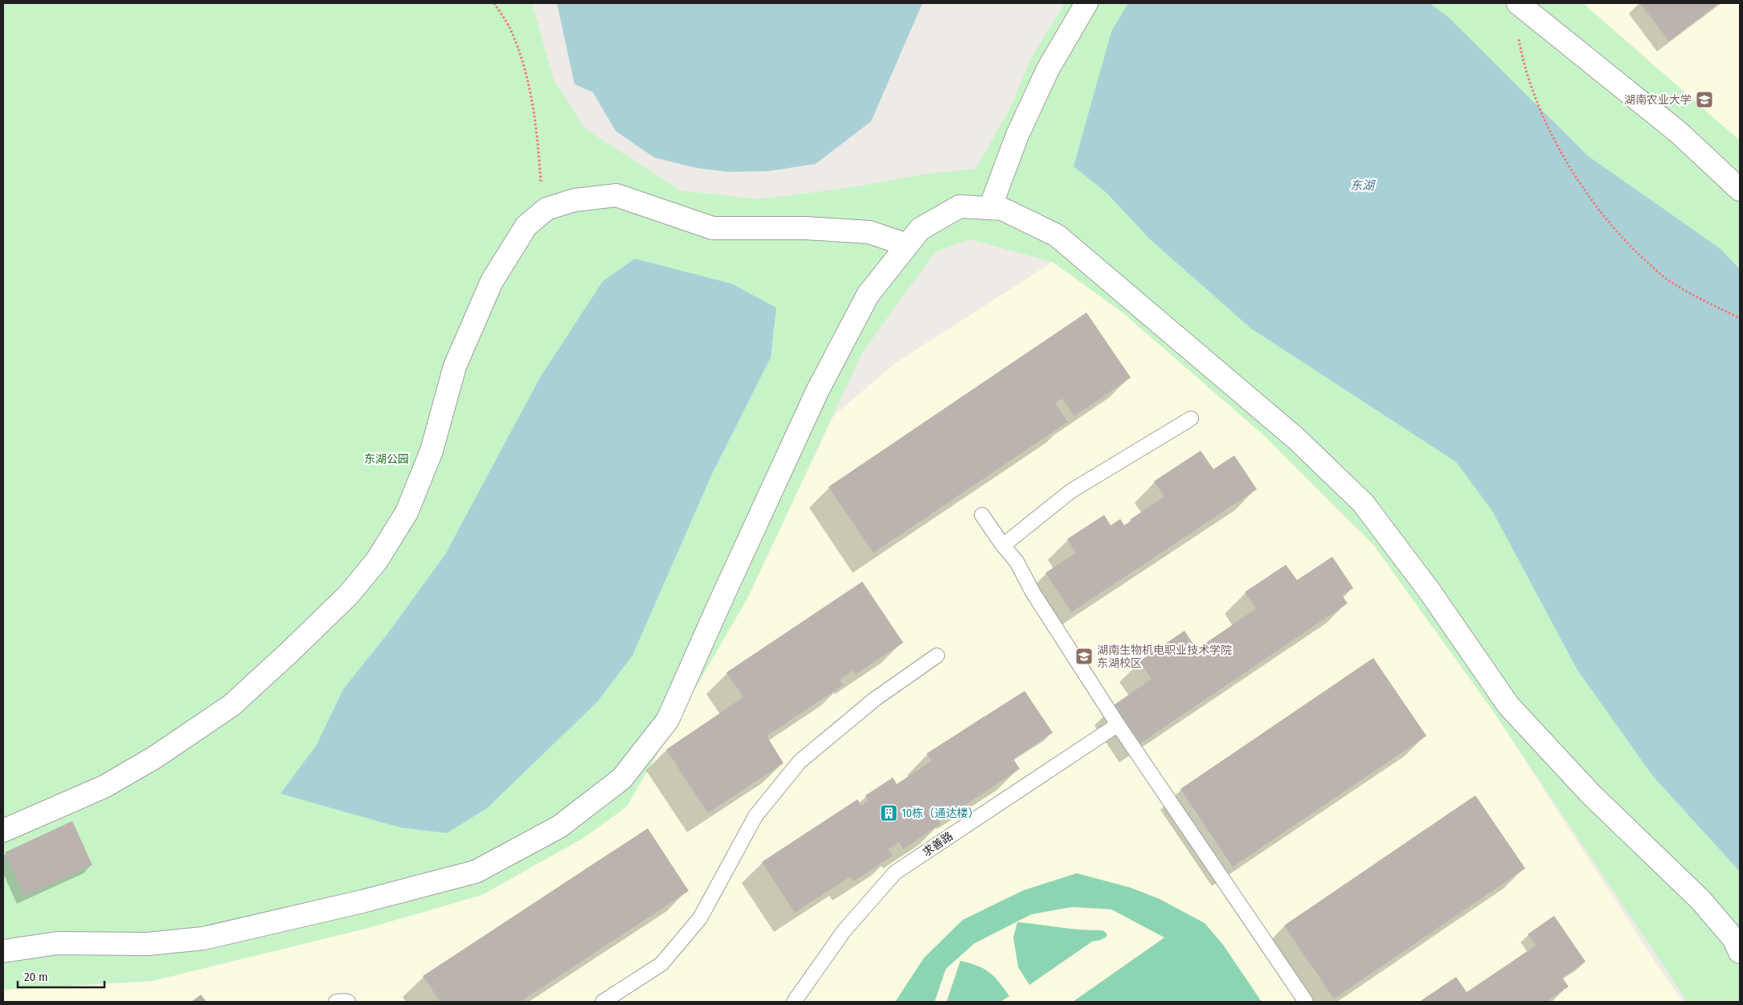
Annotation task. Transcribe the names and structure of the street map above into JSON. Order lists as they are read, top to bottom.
{
  "streets": {
    "lane": ["求善路"]
  },
  "water": ["东湖"],
  "parks": ["东湖公园"],
  "places": {
    "school or university": ["湖南农业大学", "湖南生物机电职业技术学院 东湖校区"],
    "building": ["10栋（通达楼）"]
  },
  "scale_bar": "20 m"
}
